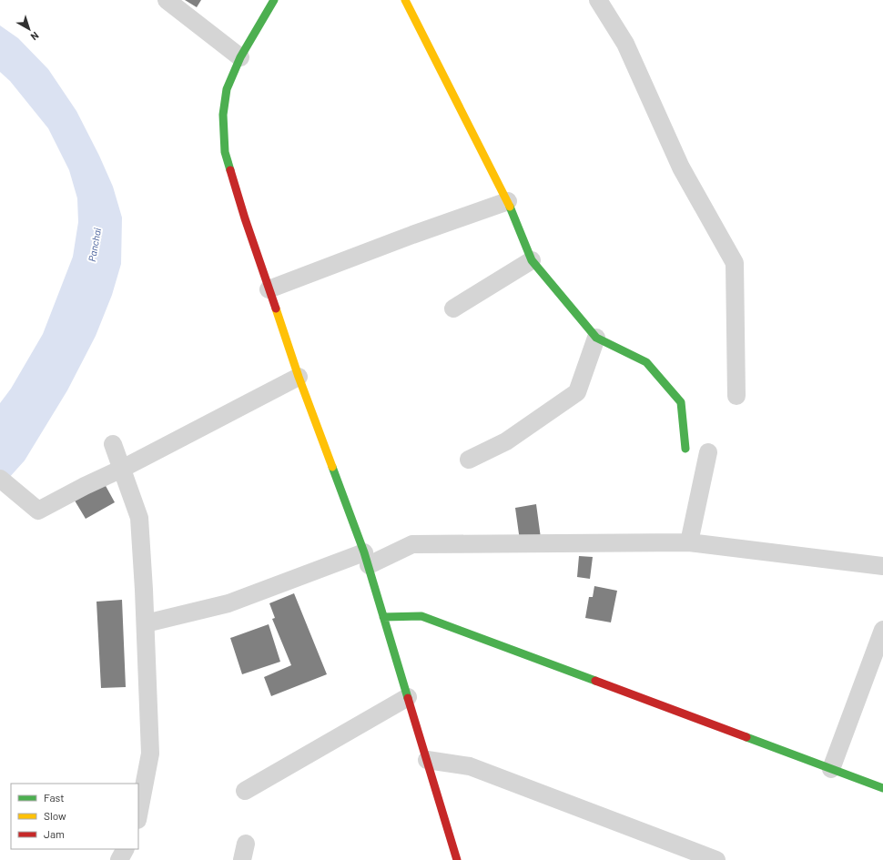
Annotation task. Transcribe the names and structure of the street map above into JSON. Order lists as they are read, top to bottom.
{
  "water": ["Panchai"],
  "legend": ["Fast", "Slow", "Jam"],
  "north": "bottom right"
}
